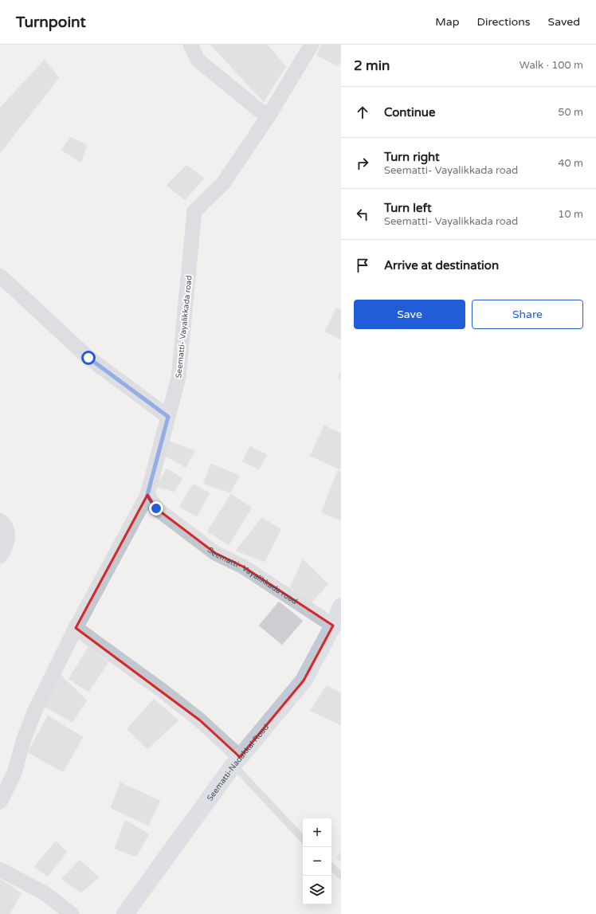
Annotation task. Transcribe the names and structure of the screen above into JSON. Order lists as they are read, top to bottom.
{
  "streets": {
    "street": ["Seematti- Vayalikkada road", "Seematti-Nadakkal Road"]
  },
  "crossings": [
    ["Seematti- Vayalikkada road", "Seematti-Nadakkal Road"]
  ],
  "page": {
    "header": "Turnpoint",
    "nav": ["Map", "Directions", "Saved"],
    "heading": ["2 min", "Walk · 100 m"],
    "list": [
      ["Continue", "50 m"],
      ["Turn right", "Seematti- Vayalikkada road", "40 m"],
      ["Turn left", "Seematti- Vayalikkada road", "10 m"],
      "Arrive at destination"
    ],
    "buttons": ["Save", "Share"],
    "map_buttons": ["+", "−"]
  }
}
